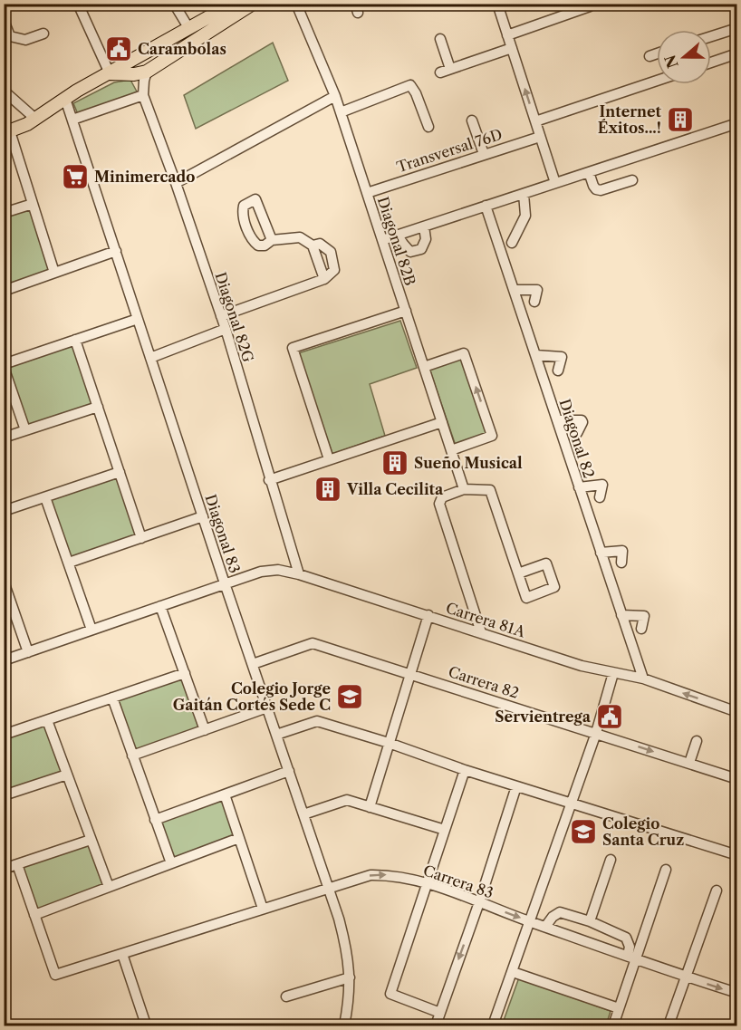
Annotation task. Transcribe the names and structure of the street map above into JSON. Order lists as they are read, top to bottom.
{
  "streets": {
    "street": [
      "Transversal 76D",
      "Diagonal 82B",
      "Diagonal 82G",
      "Diagonal 82",
      "Diagonal 83",
      "Carrera 81A",
      "Carrera 82",
      "Carrera 83"
    ]
  },
  "crossings": [
    ["Transversal 76D", "Diagonal 82B"],
    ["Diagonal 82G", "Carrera 81A"],
    ["Diagonal 82", "Carrera 81A"],
    ["Diagonal 83", "Carrera 81A"],
    ["Diagonal 83", "Carrera 82"],
    ["Diagonal 83", "Carrera 83"]
  ],
  "places": {
    "public building": ["Carambolas", "Servientrega"],
    "building": ["Internet Éxitos...!", "Sueño Musical", "Villa Cecilita"],
    "supermarket": ["Minimercado"],
    "school or university": ["Colegio Jorge Gaitán Cortés Sede C", "Colegio Santa Cruz"]
  },
  "north": "left"
}
